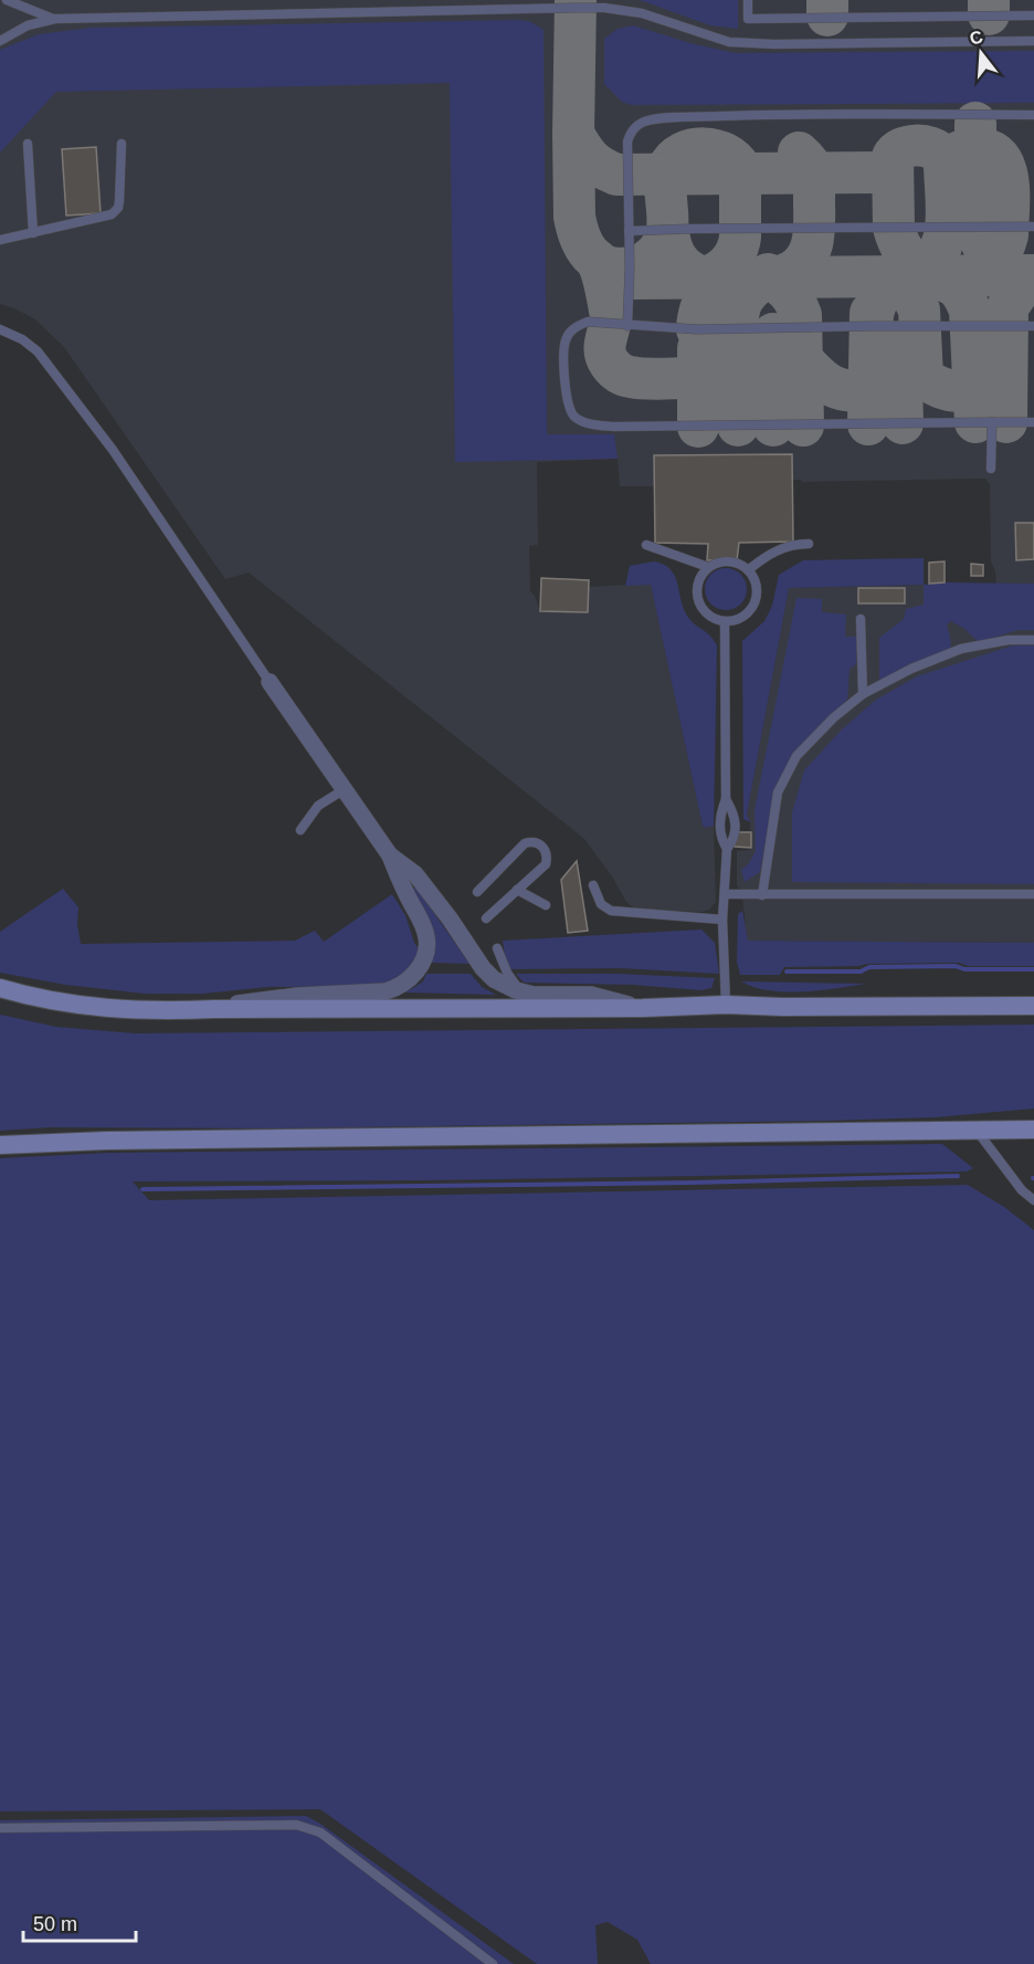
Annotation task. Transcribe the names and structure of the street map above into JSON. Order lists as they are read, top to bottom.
{
  "scale_bar": "50 m",
  "north": "top"
}
